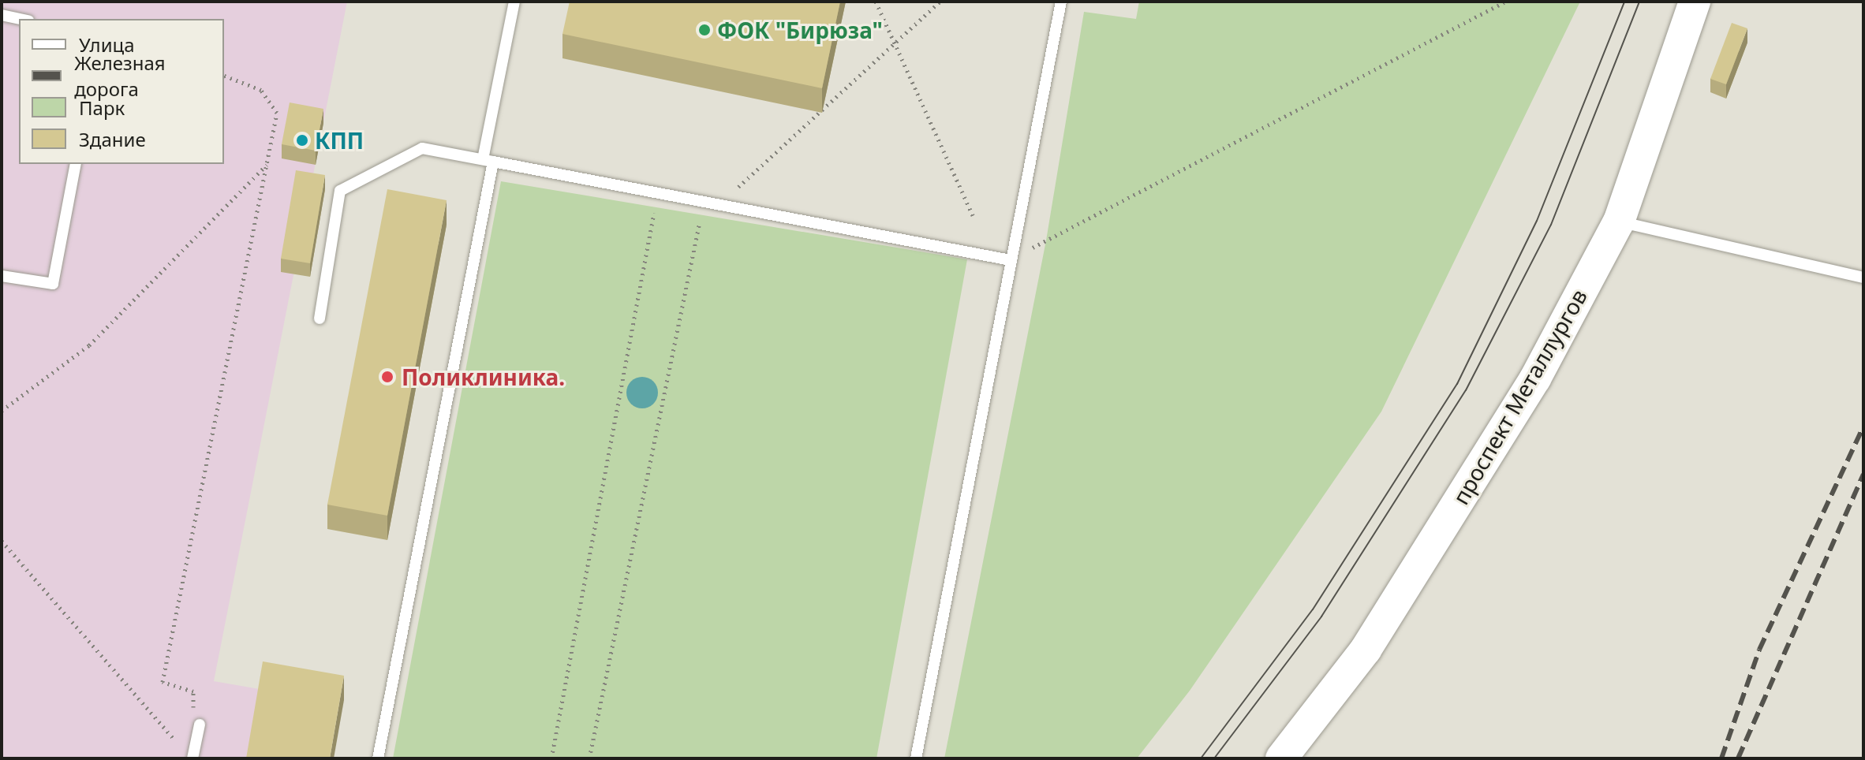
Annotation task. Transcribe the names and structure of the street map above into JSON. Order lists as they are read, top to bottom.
{
  "streets": {
    "street": ["проспект Металлургов"]
  },
  "places": ["ФОК \"Бирюза\"", "КПП", "Поликлиника."],
  "legend": [
    "Улица",
    "Железная дорога",
    "Парк",
    "Здание"
  ]
}
